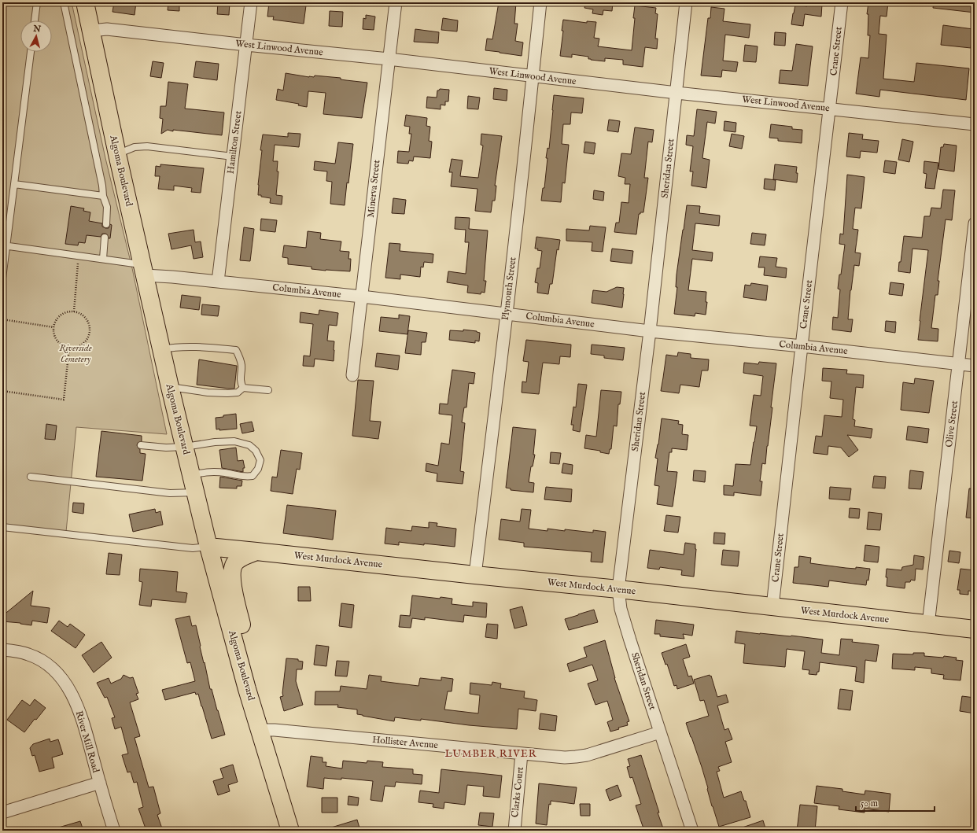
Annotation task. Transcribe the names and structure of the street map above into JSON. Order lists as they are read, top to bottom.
{
  "streets": {
    "main road": ["Algoma Boulevard", "West Murdock Avenue"],
    "street": [
      "West Linwood Avenue",
      "Crane Street",
      "Hamilton Street",
      "Sheridan Street",
      "Minerva Street",
      "Plymouth Street",
      "Columbia Avenue",
      "Olive Street",
      "River Mill Road",
      "Hollister Avenue",
      "Clarks Court"
    ]
  },
  "crossings": [
    ["West Linwood Avenue", "Crane Street"],
    ["West Linwood Avenue", "Hamilton Street"],
    ["West Linwood Avenue", "Sheridan Street"],
    ["West Linwood Avenue", "Algoma Boulevard"],
    ["West Linwood Avenue", "Minerva Street"],
    ["West Linwood Avenue", "Plymouth Street"],
    ["Crane Street", "Columbia Avenue"],
    ["Crane Street", "West Murdock Avenue"],
    ["Hamilton Street", "Columbia Avenue"],
    ["Sheridan Street", "Columbia Avenue"],
    ["Sheridan Street", "West Murdock Avenue"],
    ["Sheridan Street", "Hollister Avenue"],
    ["Algoma Boulevard", "Columbia Avenue"],
    ["Algoma Boulevard", "West Murdock Avenue"],
    ["Algoma Boulevard", "Hollister Avenue"],
    ["Minerva Street", "Columbia Avenue"],
    ["Plymouth Street", "Columbia Avenue"],
    ["Plymouth Street", "West Murdock Avenue"],
    ["Columbia Avenue", "Olive Street"],
    ["Olive Street", "West Murdock Avenue"],
    ["Hollister Avenue", "Clarks Court"]
  ],
  "districts": ["LUMBER RIVER"],
  "parks": ["Riverside Cemetery"],
  "scale_bar": "50 m",
  "north": "top"
}
